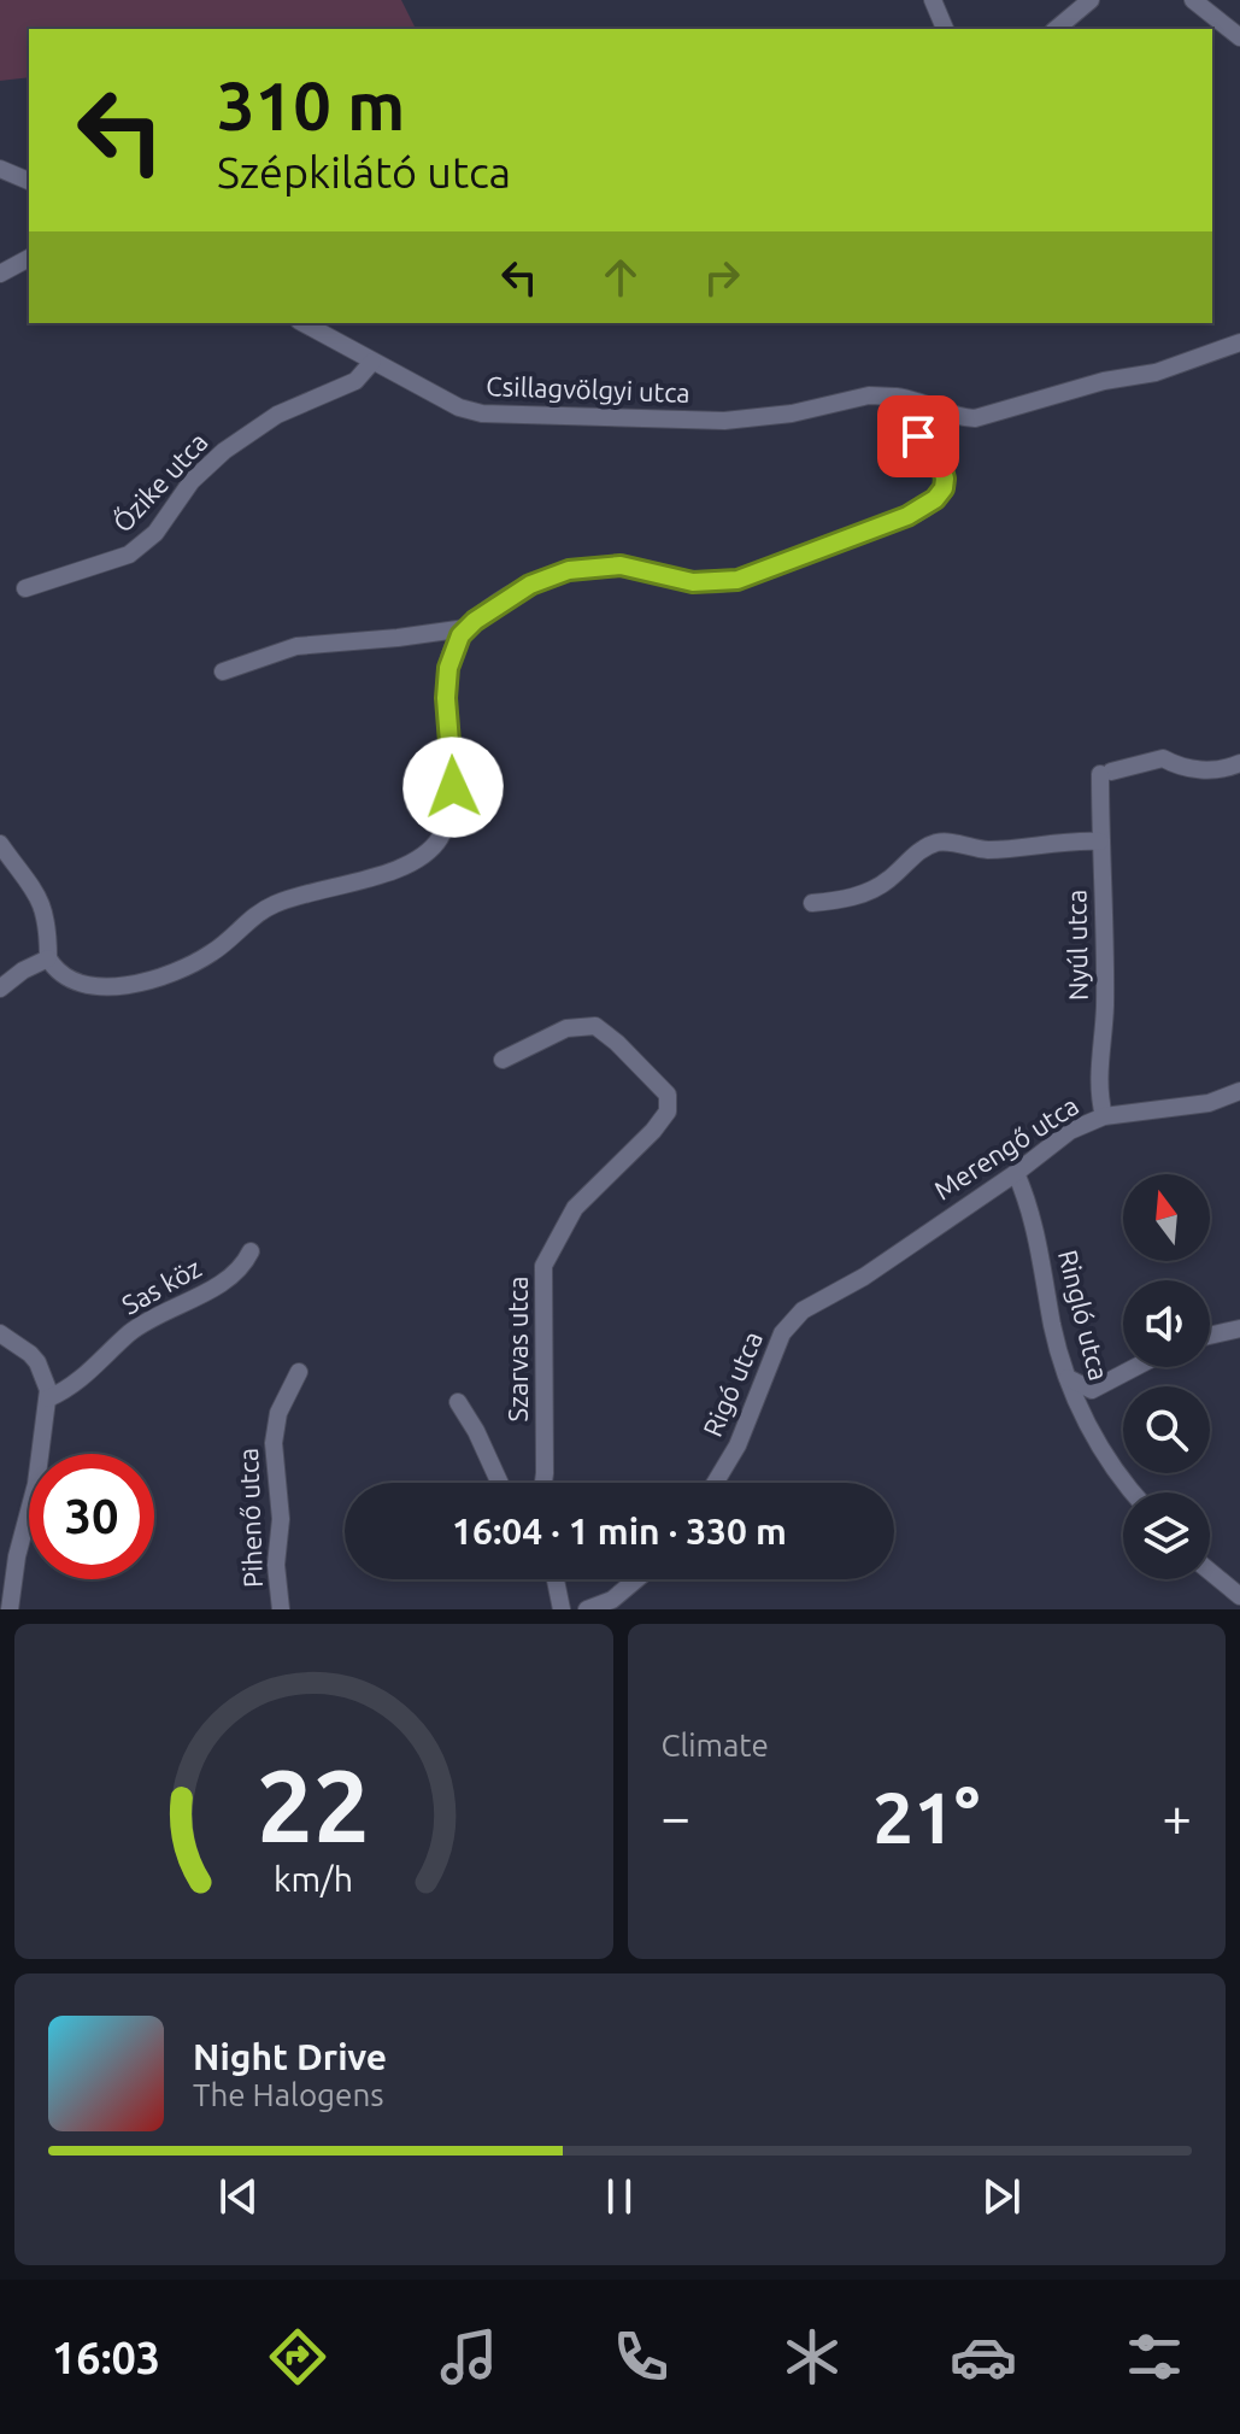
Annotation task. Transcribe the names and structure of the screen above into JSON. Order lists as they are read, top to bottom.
{
  "streets": {
    "street": [
      "Csillagvölgyi utca",
      "Őzike utca",
      "Nyúl utca",
      "Merengő utca",
      "Sas köz",
      "Ringló utca",
      "Szarvas utca",
      "Rigó utca",
      "Pihenő utca"
    ]
  },
  "crossings": [
    ["Csillagvölgyi utca", "Őzike utca"],
    ["Nyúl utca", "Merengő utca"],
    ["Merengő utca", "Ringló utca"],
    ["Merengő utca", "Rigó utca"]
  ],
  "north": "top",
  "page": {
    "turn": ["310 m", "Szépkilátó utca"],
    "limit": "30",
    "trip": "16:04 · 1 min · 330 m",
    "tile": "Climate",
    "heat": ["−", "21°", "+"],
    "song": ["Night Drive", "The Halogens"],
    "tabs": "16:03",
    "gauge": ["22", "km/h"]
  }
}
